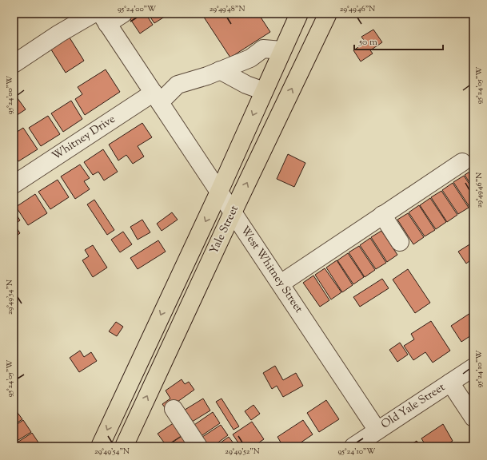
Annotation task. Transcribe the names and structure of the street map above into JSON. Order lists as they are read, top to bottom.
{
  "streets": {
    "main road": ["Yale Street"],
    "street": ["Whitney Drive", "West Whitney Street", "Old Yale Street"]
  },
  "crossings": [
    ["Whitney Drive", "Yale Street"],
    ["Whitney Drive", "West Whitney Street"],
    ["Yale Street", "West Whitney Street"],
    ["West Whitney Street", "Old Yale Street"]
  ],
  "scale_bar": "50 m",
  "coordinates": [
    "95°24'00\"W",
    "29°49'48\"N",
    "29°49'46\"N",
    "95°24'05\"W",
    "29°49'54\"N",
    "95°24'10\"W",
    "29°49'52\"N"
  ]
}
